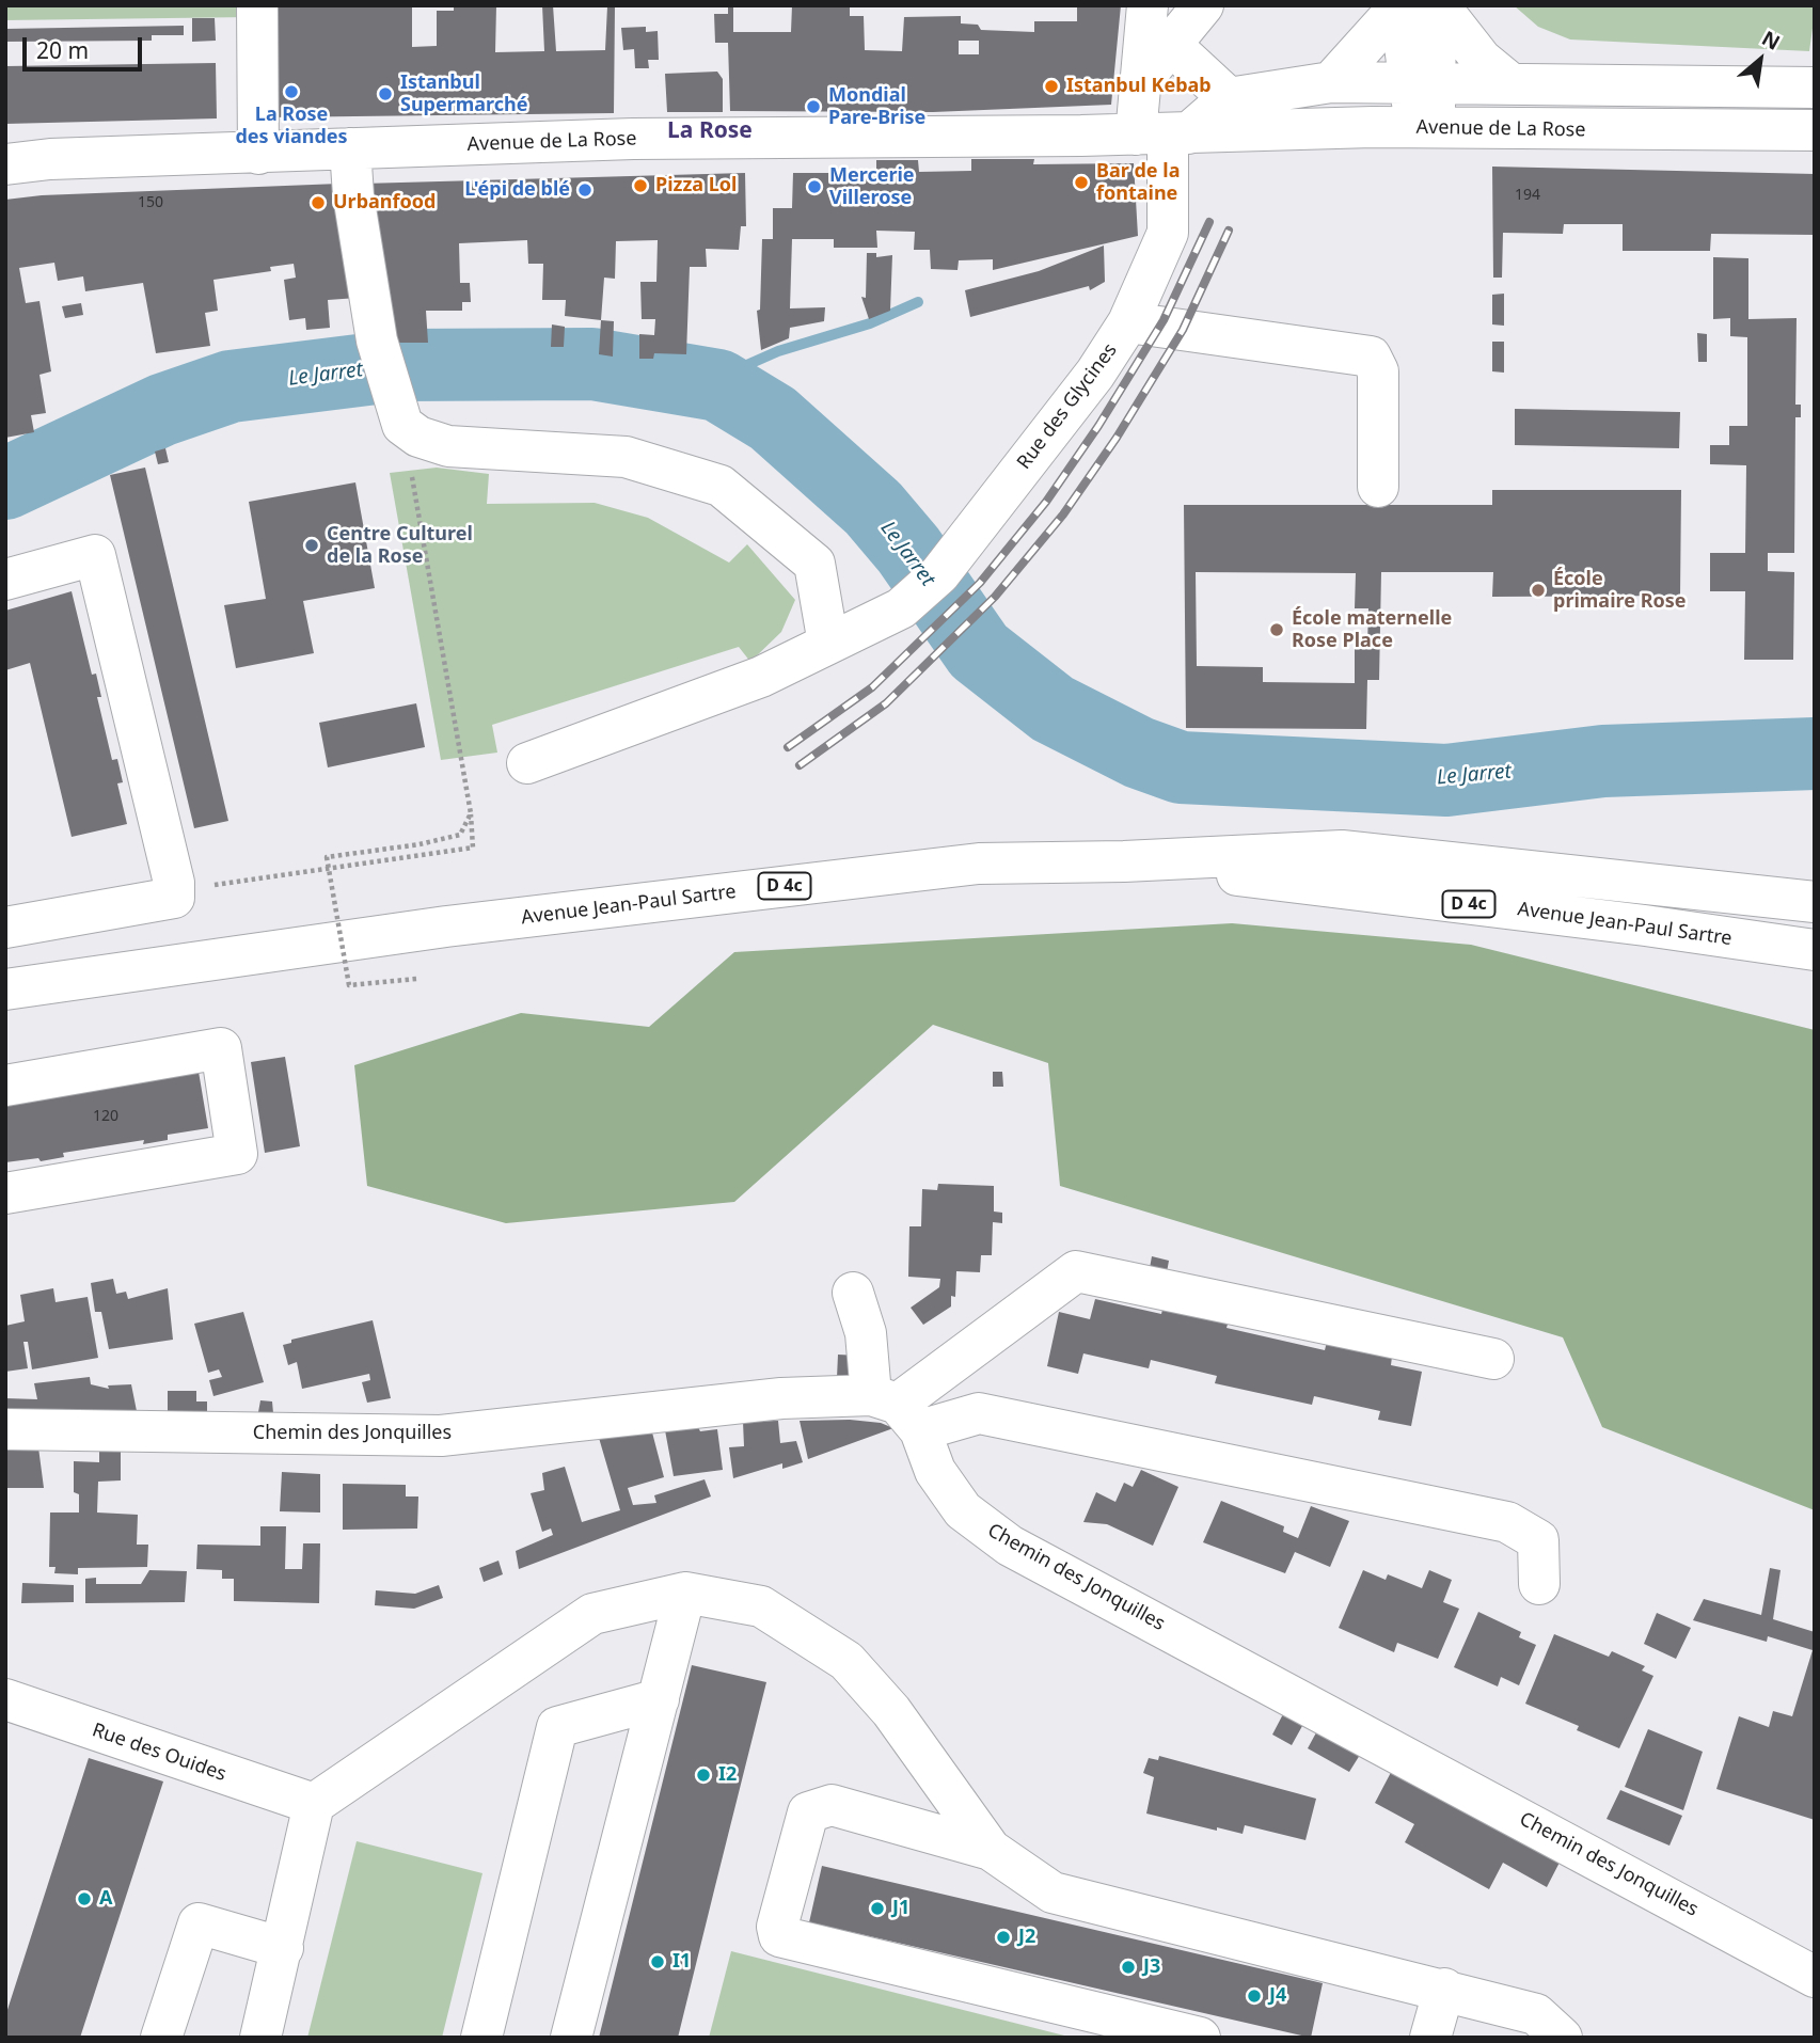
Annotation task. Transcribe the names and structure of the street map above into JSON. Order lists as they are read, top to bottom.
{
  "streets": {
    "street": [
      "Avenue de La Rose",
      "Rue des Glycines",
      "D 4c",
      "Avenue Jean-Paul Sartre",
      "Chemin des Jonquilles",
      "Rue des Ouides"
    ]
  },
  "crossings": [
    ["Avenue de La Rose", "Rue des Glycines"]
  ],
  "districts": ["La Rose"],
  "water": ["Le Jarret"],
  "places": [
    "Istanbul Kebab",
    "La Rose des viandes",
    "Istanbul Supermarché",
    "Mondial Pare-Brise",
    "Bar de la fontaine",
    "Pizza Lol",
    "Mercerie Villerose",
    "L'épi de blé",
    "Urbanfood",
    "Centre Culturel de la Rose",
    "École primaire Rose",
    "École maternelle Rose Place",
    "I2",
    "A",
    "J1",
    "J2",
    "I1",
    "J3",
    "J4"
  ],
  "house_numbers": ["194", "150", "120"],
  "scale_bar": "20 m",
  "north": "top right"
}
